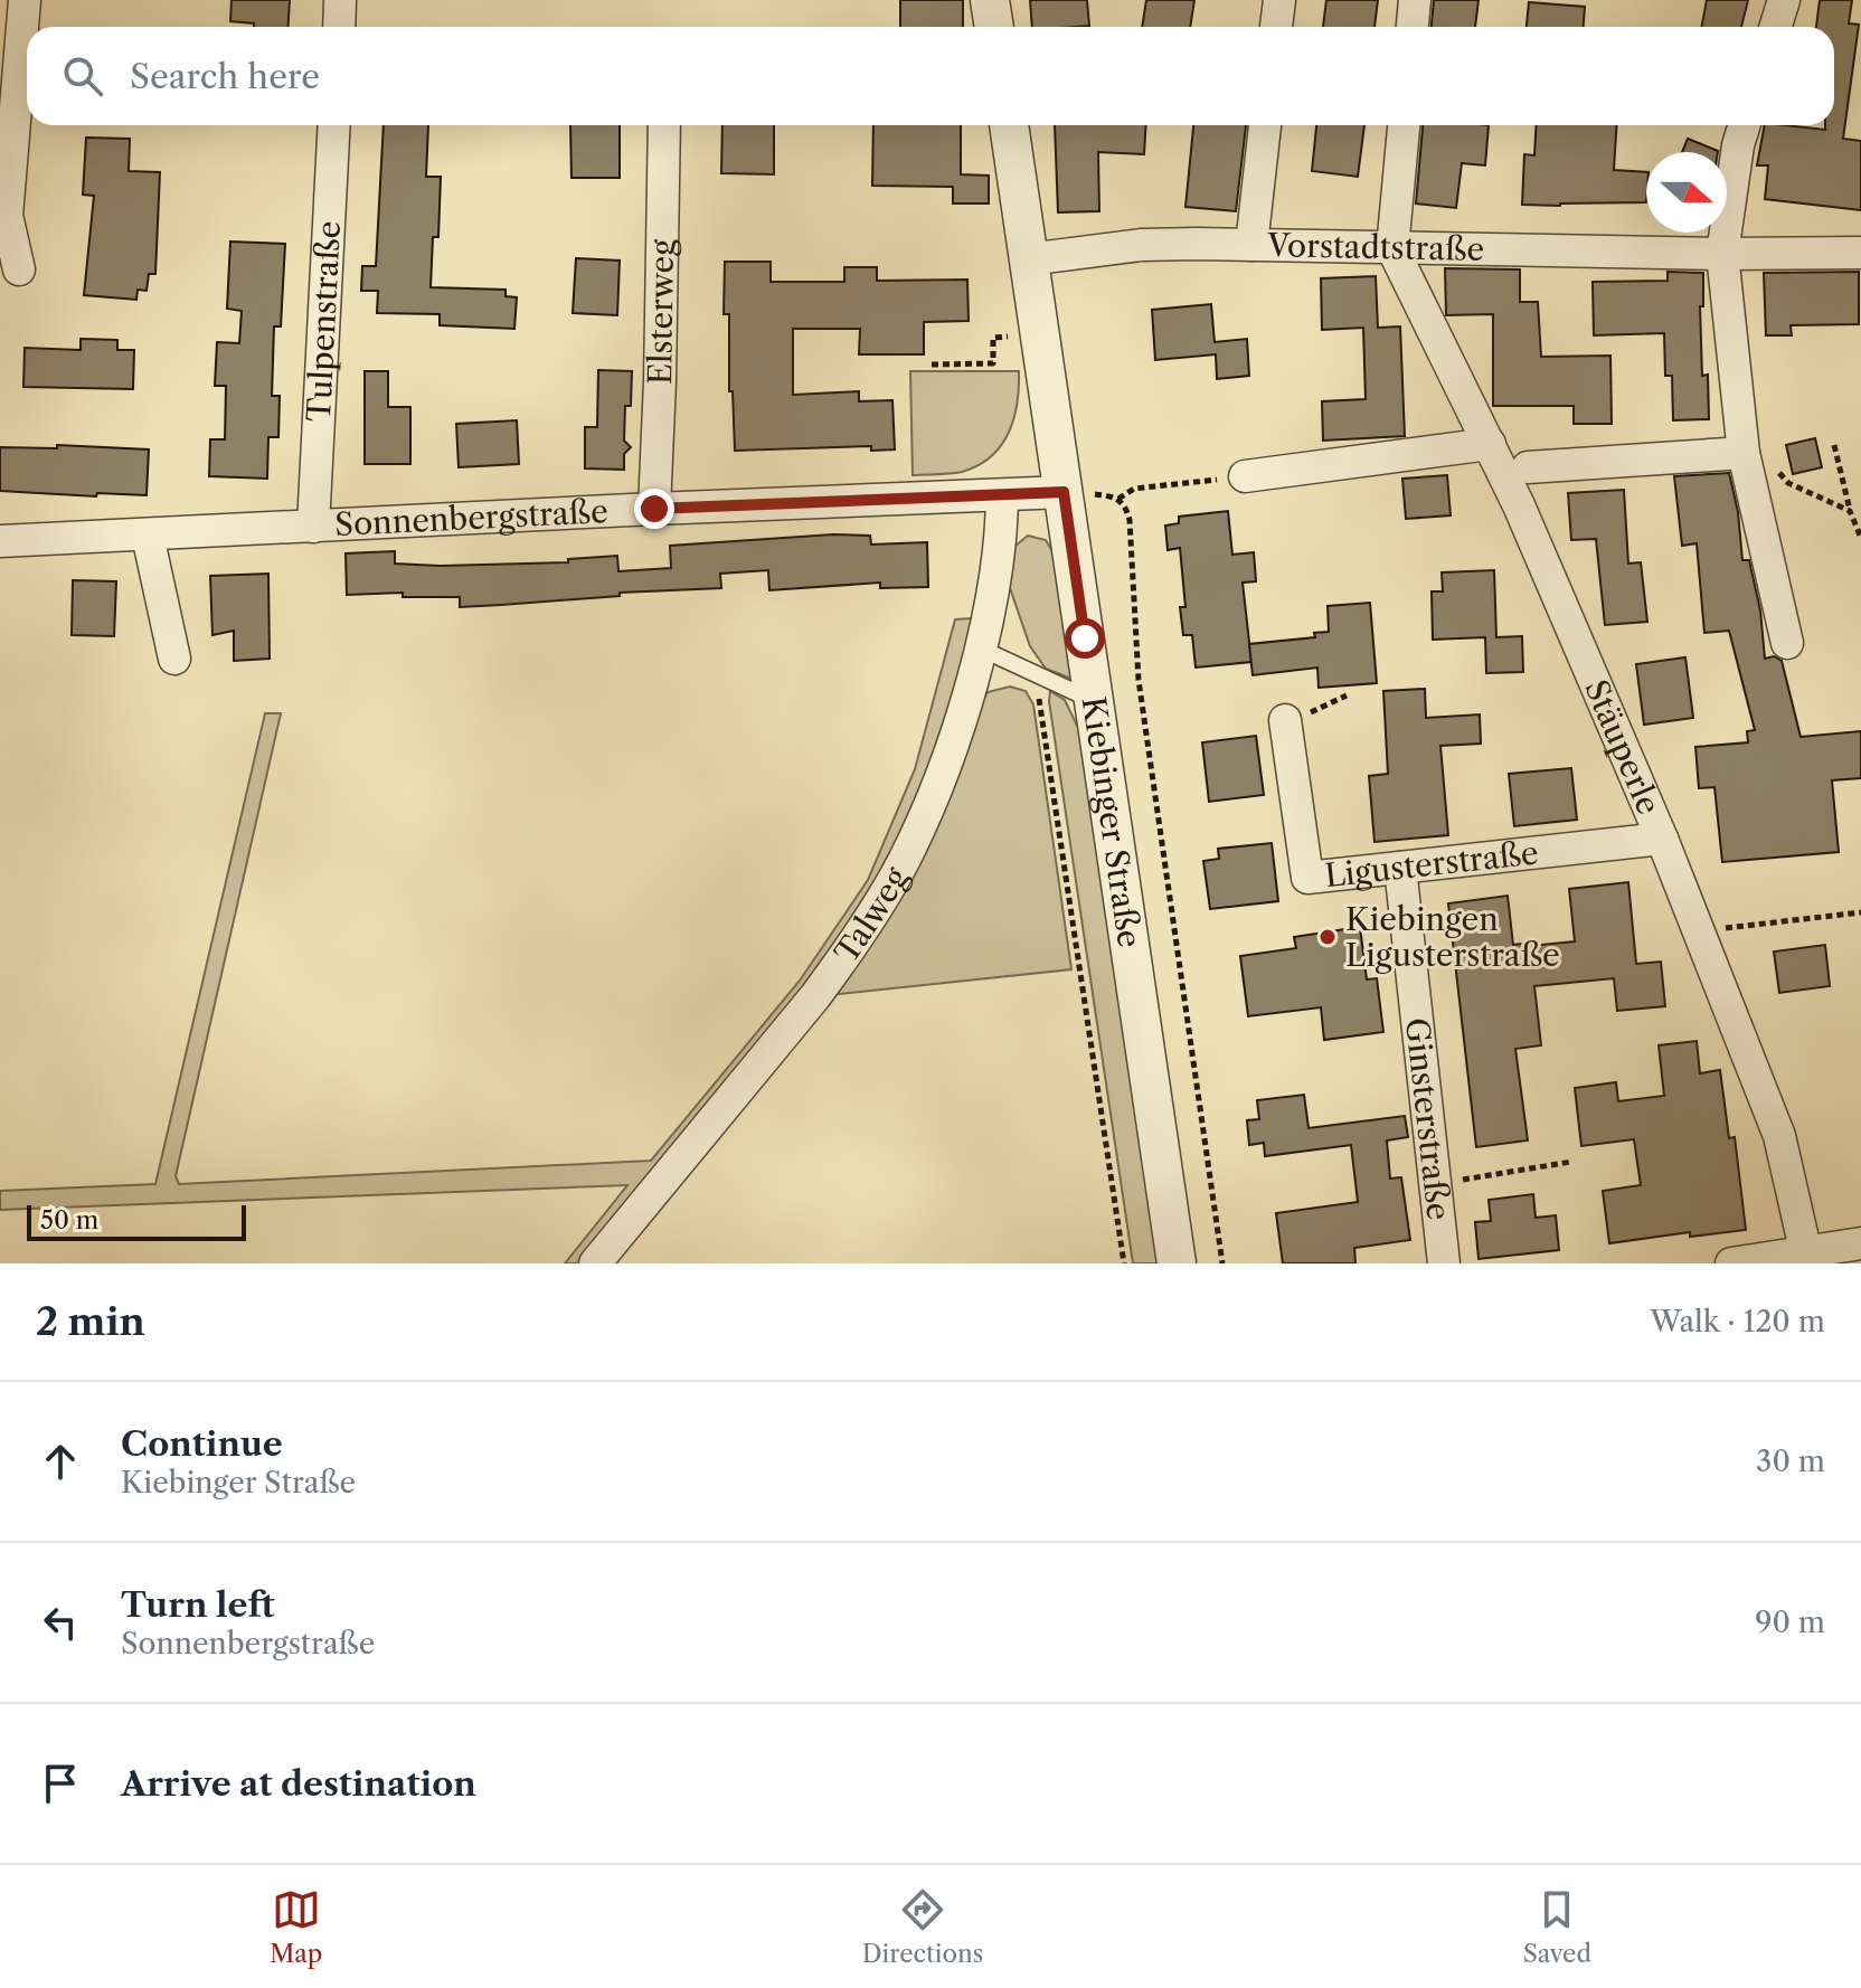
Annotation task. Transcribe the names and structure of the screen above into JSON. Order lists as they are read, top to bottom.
{
  "streets": {
    "street": [
      "Vorstadtstraße",
      "Elsterweg",
      "Tulpenstraße",
      "Sonnenbergstraße",
      "Stäuperle",
      "Kiebinger Straße",
      "Ligusterstraße",
      "Talweg",
      "Ginsterstraße"
    ]
  },
  "crossings": [
    ["Vorstadtstraße", "Stäuperle"],
    ["Vorstadtstraße", "Kiebinger Straße"],
    ["Elsterweg", "Sonnenbergstraße"],
    ["Tulpenstraße", "Sonnenbergstraße"],
    ["Sonnenbergstraße", "Kiebinger Straße"],
    ["Sonnenbergstraße", "Talweg"],
    ["Stäuperle", "Ligusterstraße"],
    ["Ligusterstraße", "Ginsterstraße"]
  ],
  "places": ["Kiebingen Ligusterstraße"],
  "scale_bar": "50 m",
  "north": "right",
  "page": {
    "search": "Search here",
    "scale": "50 m",
    "heading": ["2 min", "Walk · 120 m"],
    "list": [
      ["Continue", "Kiebinger Straße", "30 m"],
      ["Turn left", "Sonnenbergstraße", "90 m"],
      "Arrive at destination"
    ],
    "nav": ["Map", "Directions", "Saved"]
  }
}
